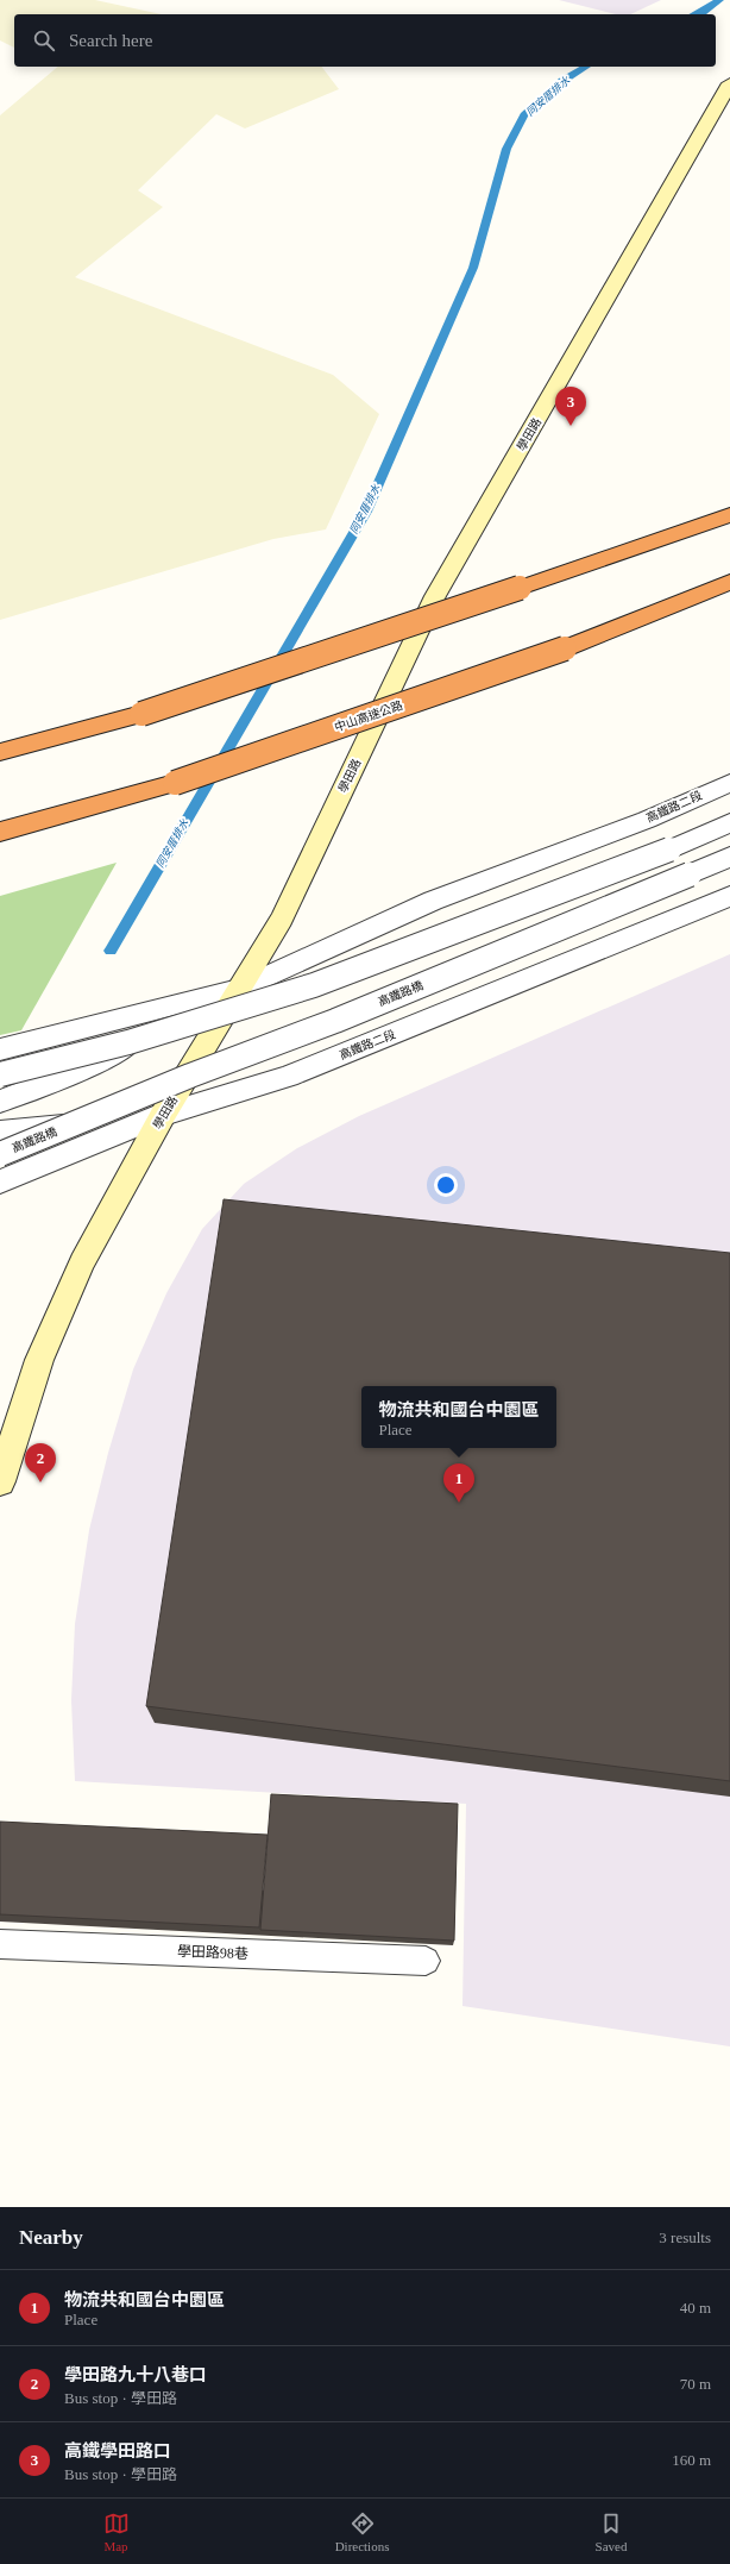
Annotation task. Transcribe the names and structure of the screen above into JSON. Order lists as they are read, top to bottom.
{
  "streets": {
    "highway": ["中山高速公路"],
    "main road": ["學田路"],
    "street": ["高鐵路二段", "高鐵路橋"],
    "lane": ["學田路98巷"]
  },
  "crossings": [
    ["學田路", "高鐵路二段"],
    ["學田路", "高鐵路橋"],
    ["高鐵路二段", "高鐵路橋"]
  ],
  "water": ["同安厝排水"],
  "page": {
    "search": "Search here",
    "pins": ["3", "2", "1"],
    "popup": ["物流共和國台中園區", "Place"],
    "heading": ["Nearby", "3 results"],
    "list": [
      {
        "mark": "1",
        "name": "物流共和國台中園區",
        "note": "Place",
        "value": "40 m"
      },
      {
        "mark": "2",
        "name": "學田路九十八巷口",
        "note": "Bus stop · 學田路",
        "value": "70 m"
      },
      {
        "mark": "3",
        "name": "高鐵學田路口",
        "note": "Bus stop · 學田路",
        "value": "160 m"
      }
    ],
    "nav": ["Map", "Directions", "Saved"]
  }
}
